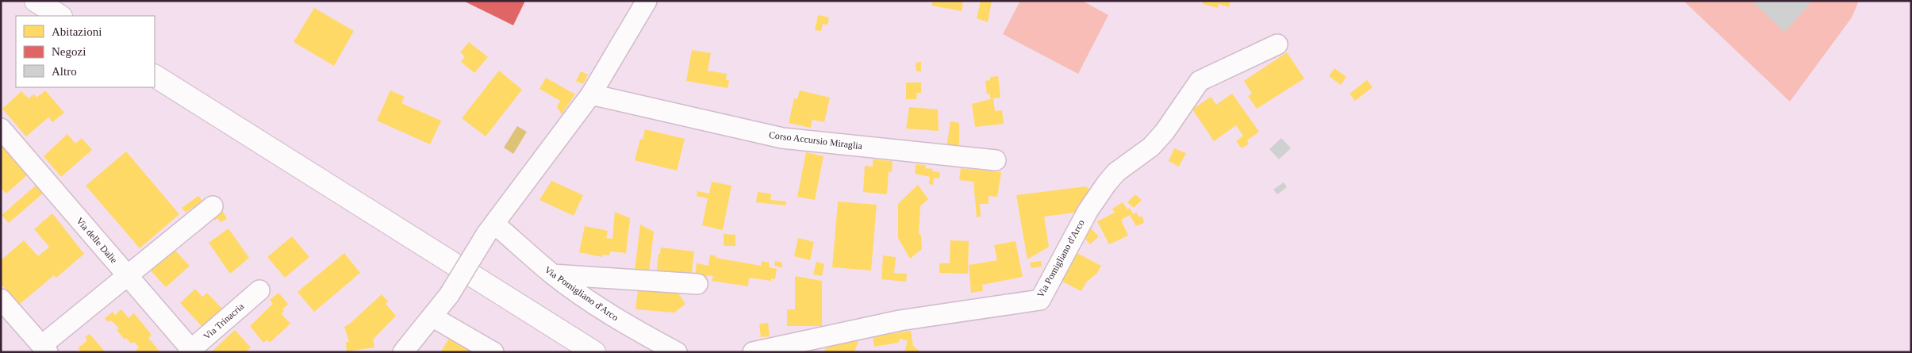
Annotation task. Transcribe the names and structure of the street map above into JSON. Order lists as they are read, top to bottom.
{
  "streets": {
    "street": [
      "Corso Accursio Miraglia",
      "Via delle Dalie",
      "Via Pomigliano d'Arco",
      "Via Trinacria"
    ]
  },
  "crossings": [
    ["Via delle Dalie", "Via Trinacria"]
  ],
  "legend": ["Abitazioni", "Negozi", "Altro"]
}
